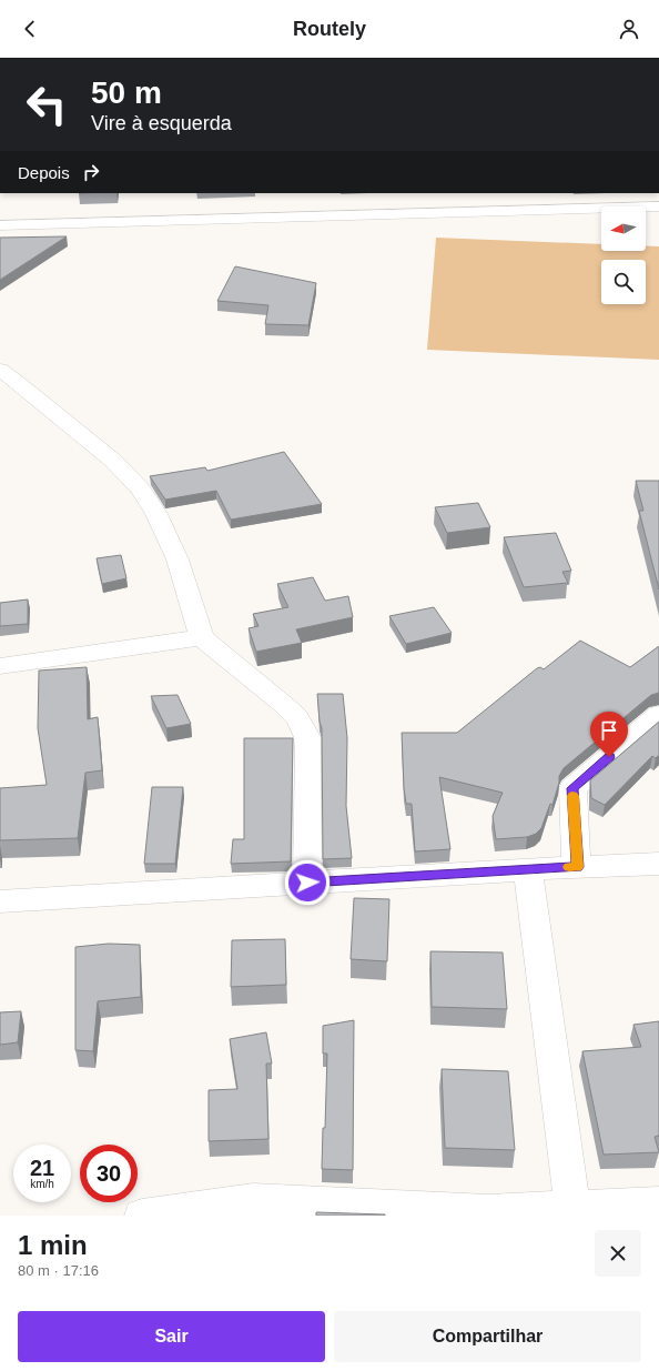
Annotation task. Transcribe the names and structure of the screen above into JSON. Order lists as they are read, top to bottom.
{
  "north": "left",
  "page": {
    "header": "Routely",
    "turn": ["50 m", "Vire à esquerda"],
    "then": "Depois",
    "speed": "21 km/h",
    "limit": "30",
    "heading": ["1 min", "80 m · 17:16"],
    "buttons": ["Sair", "Compartilhar"]
  }
}
